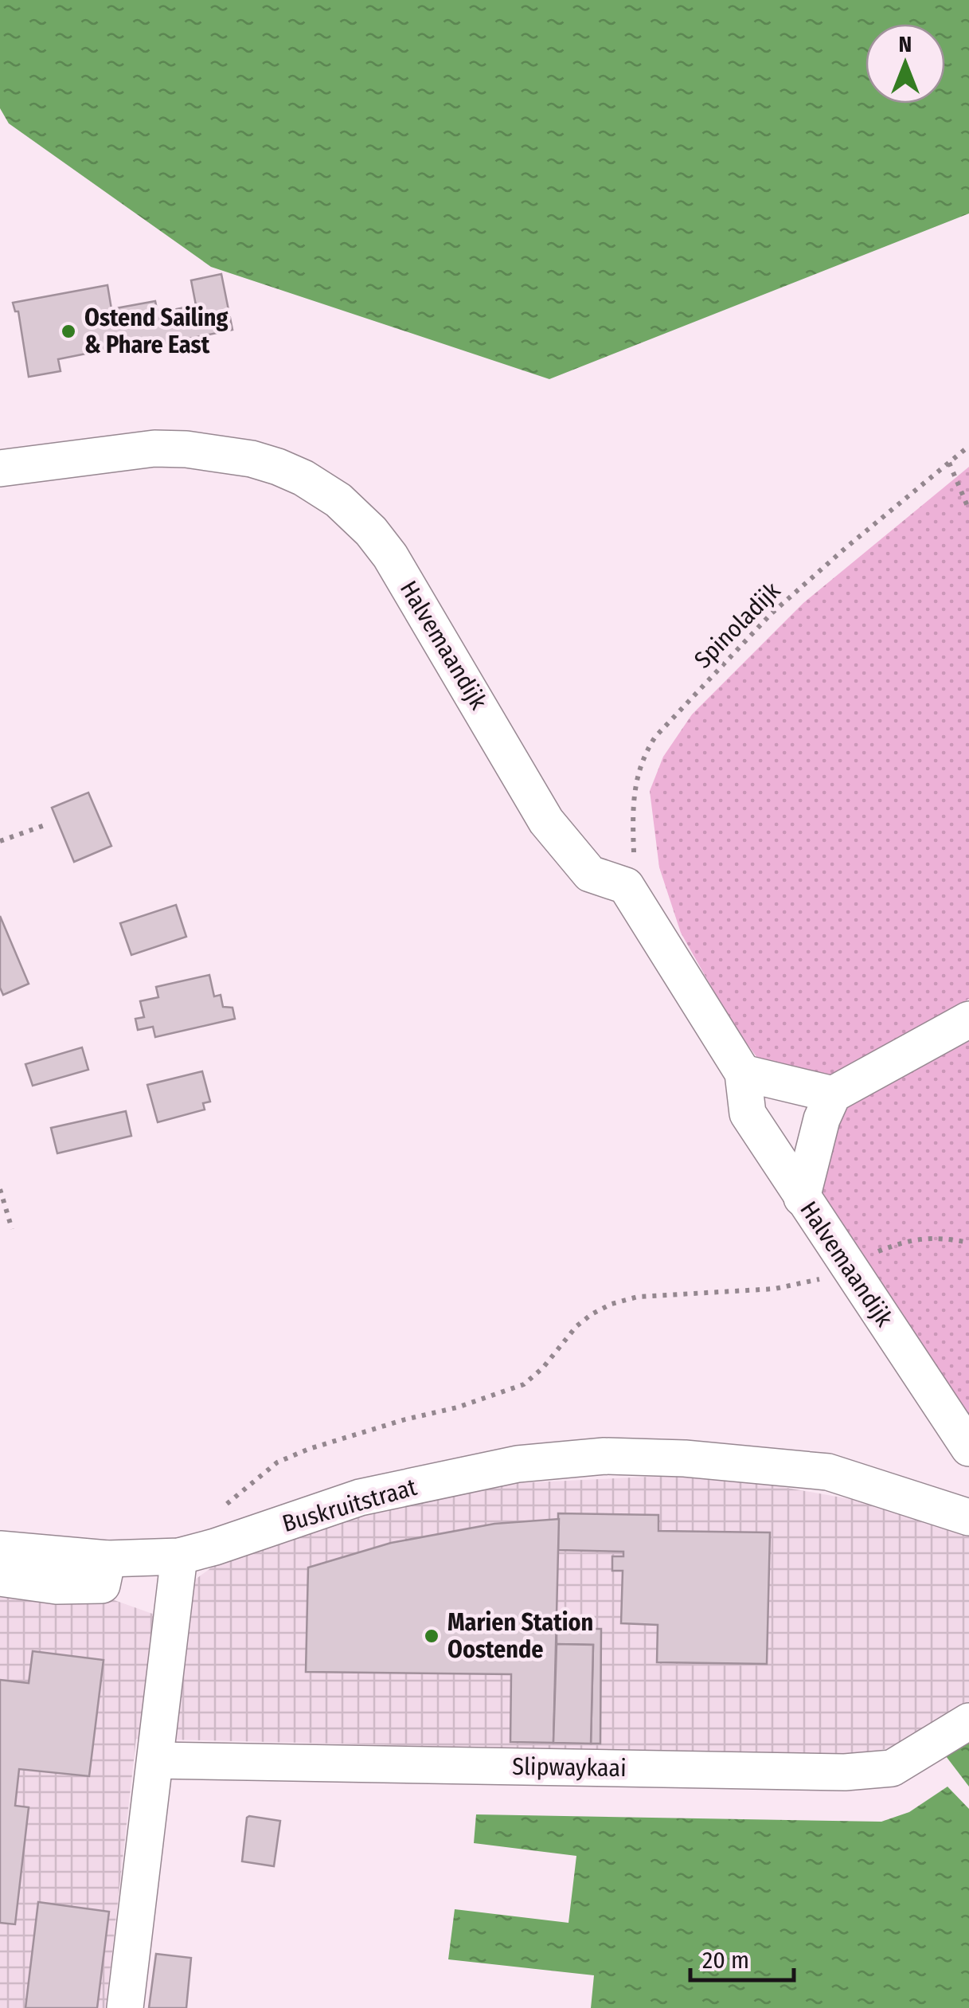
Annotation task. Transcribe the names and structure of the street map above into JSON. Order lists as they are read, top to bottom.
{
  "streets": {
    "street": ["Halvemaandijk", "Buskruitstraat", "Slipwaykaai"],
    "path": ["Spinoladijk"]
  },
  "crossings": [
    ["Spinoladijk", "Halvemaandijk"]
  ],
  "places": ["Ostend Sailing & Phare East", "Marien Station Oostende"],
  "scale_bar": "20 m",
  "north": "top"
}
